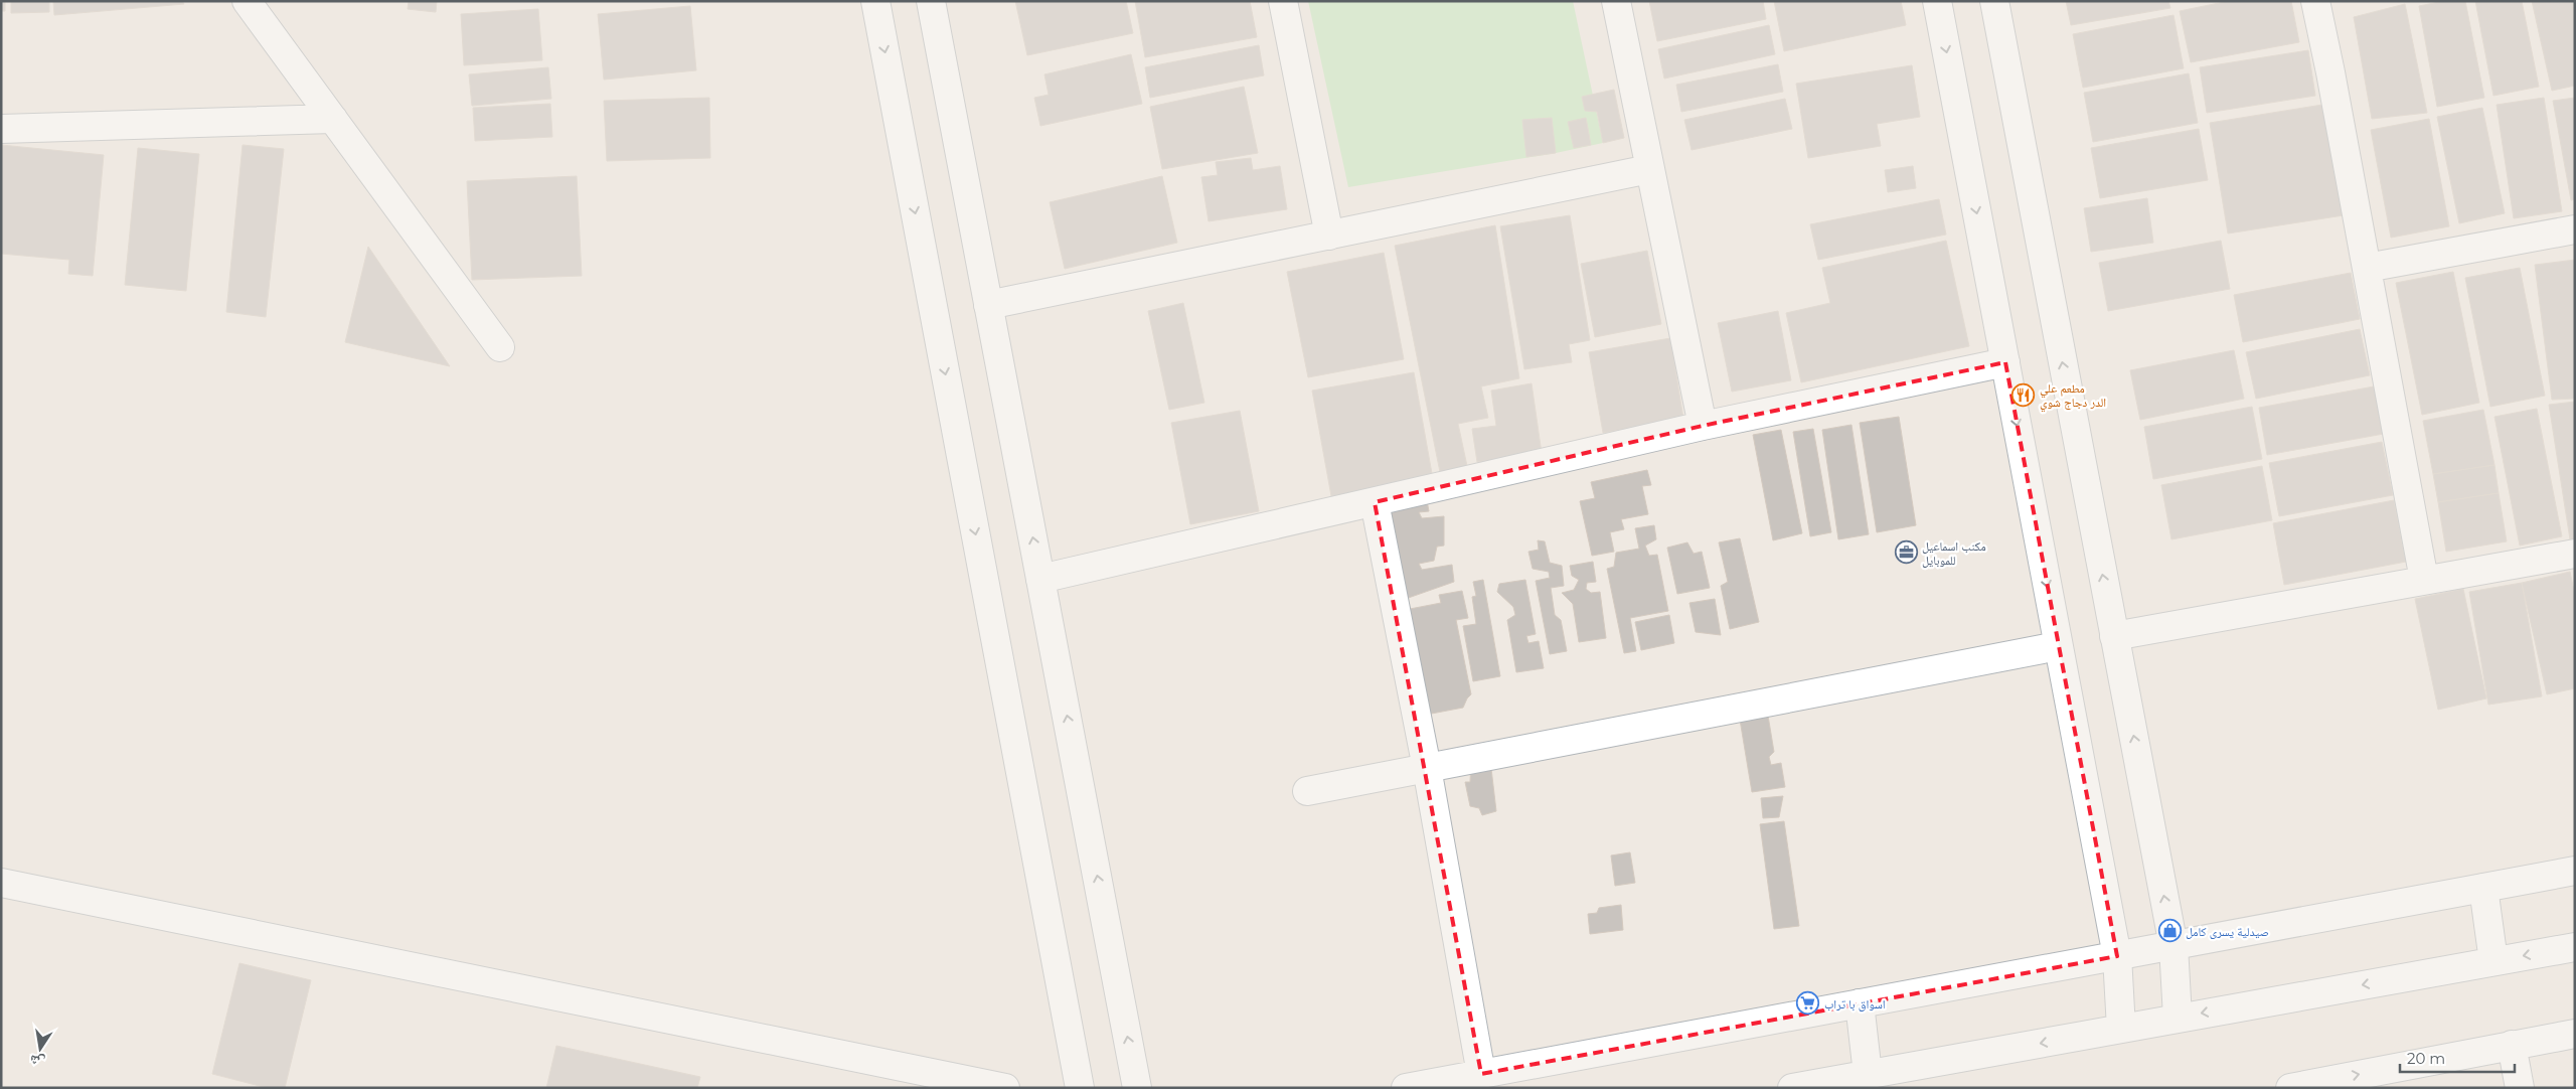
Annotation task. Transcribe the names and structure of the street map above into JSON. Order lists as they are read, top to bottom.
{
  "places": {
    "restaurant": ["مطعم علي الدر دجاج شوي"],
    "office": ["مكنب اسماعيل للموبايل"],
    "shop": ["صيدلية يسرى كامل"],
    "supermarket": ["اسواق با تراب"]
  },
  "scale_bar": "20 m",
  "north": "bottom"
}
